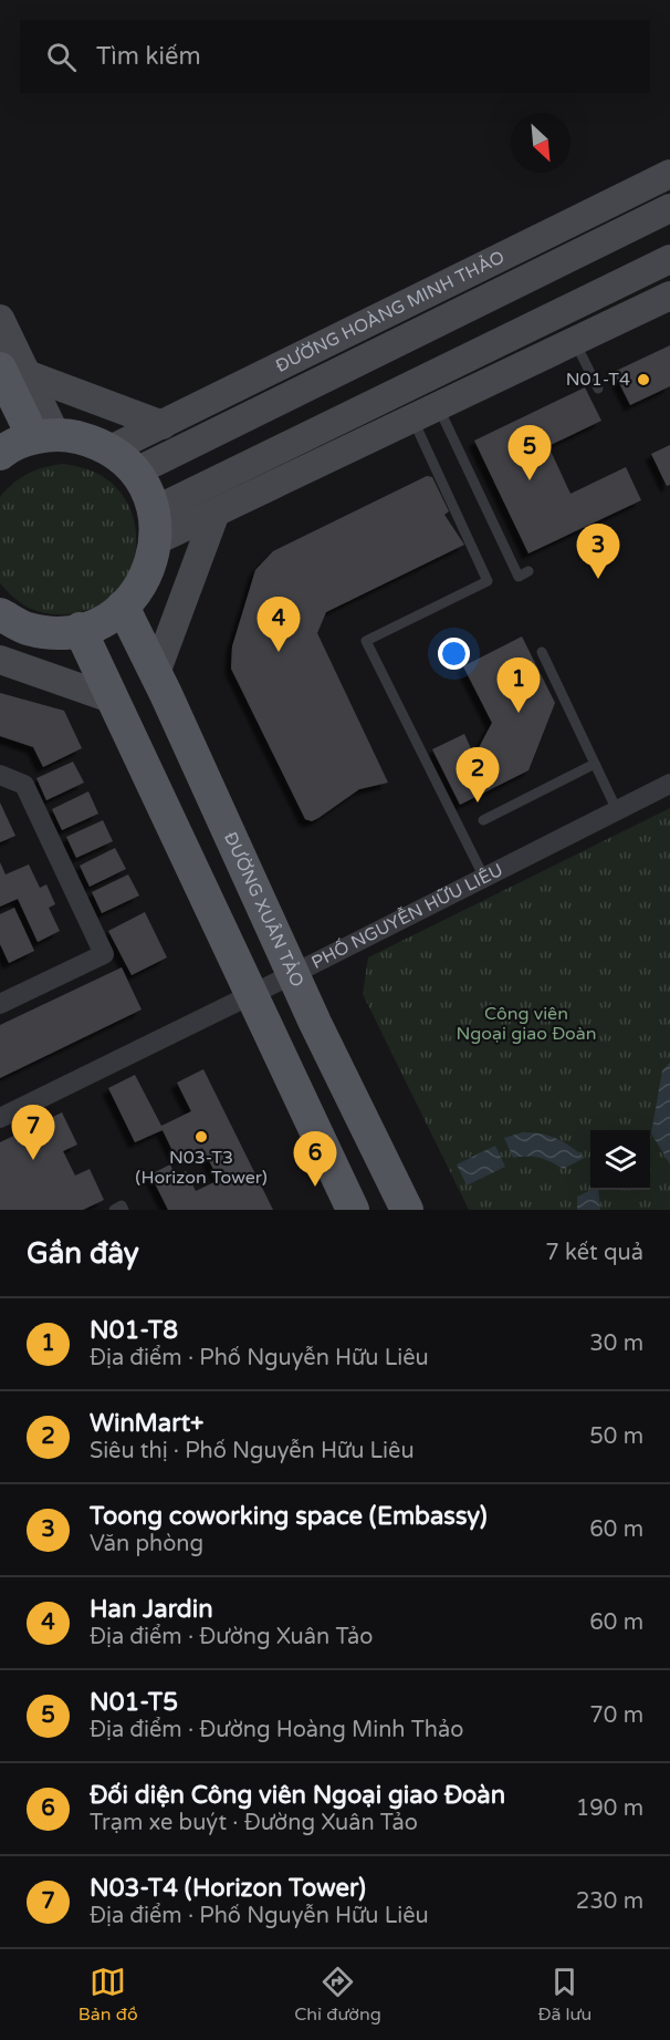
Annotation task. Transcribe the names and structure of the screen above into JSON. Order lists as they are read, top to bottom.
{
  "streets": {
    "main road": ["ĐƯỜNG HOÀNG MINH THẢO", "ĐƯỜNG XUÂN TẢO"],
    "street": ["PHỐ NGUYỄN HỮU LIÊU"]
  },
  "crossings": [
    ["ĐƯỜNG XUÂN TẢO", "PHỐ NGUYỄN HỮU LIÊU"]
  ],
  "parks": ["Công viên Ngoại giao Đoàn"],
  "places": ["N01-T4", "N03-T3 (Horizon Tower)"],
  "north": "bottom right",
  "page": {
    "search": "Tìm kiếm",
    "pins": [
      "5",
      "3",
      "4",
      "1",
      "2",
      "7",
      "6"
    ],
    "heading": ["Gần đây", "7 kết quả"],
    "list": [
      {
        "mark": "1",
        "name": "N01-T8",
        "note": "Địa điểm · Phố Nguyễn Hữu Liêu",
        "value": "30 m"
      },
      {
        "mark": "2",
        "name": "WinMart+",
        "note": "Siêu thị · Phố Nguyễn Hữu Liêu",
        "value": "50 m"
      },
      {
        "mark": "3",
        "name": "Toong coworking space (Embassy)",
        "note": "Văn phòng",
        "value": "60 m"
      },
      {
        "mark": "4",
        "name": "Han Jardin",
        "note": "Địa điểm · Đường Xuân Tảo",
        "value": "60 m"
      },
      {
        "mark": "5",
        "name": "N01-T5",
        "note": "Địa điểm · Đường Hoàng Minh Thảo",
        "value": "70 m"
      },
      {
        "mark": "6",
        "name": "Đối diện Công viên Ngoại giao Đoàn",
        "note": "Trạm xe buýt · Đường Xuân Tảo",
        "value": "190 m"
      },
      {
        "mark": "7",
        "name": "N03-T4 (Horizon Tower)",
        "note": "Địa điểm · Phố Nguyễn Hữu Liêu",
        "value": "230 m"
      }
    ],
    "nav": ["Bản đồ", "Chỉ đường", "Đã lưu"]
  }
}
